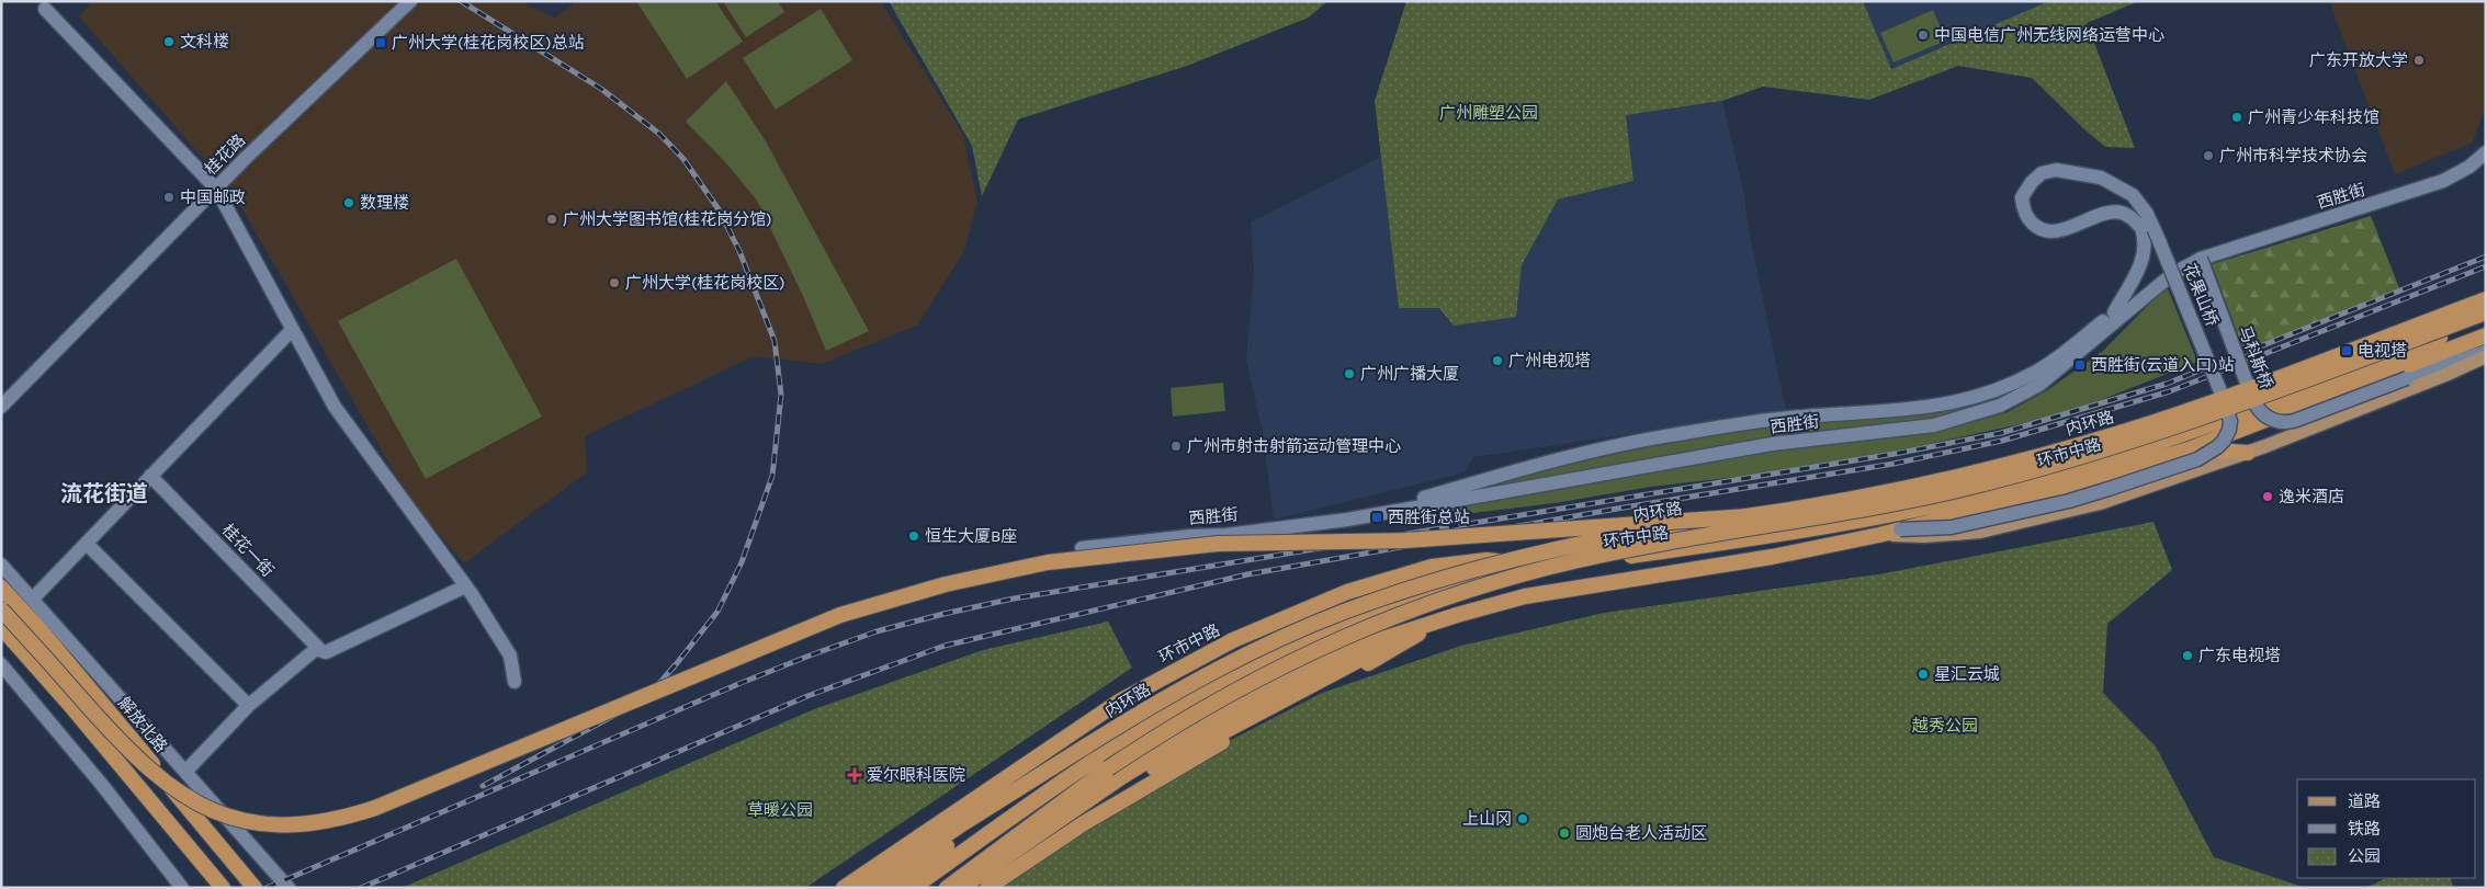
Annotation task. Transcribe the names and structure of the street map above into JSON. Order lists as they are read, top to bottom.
{
  "streets": {
    "highway": ["内环路", "环市中路", "解放北路"],
    "street": [
      "桂花路",
      "西胜街",
      "花果山桥",
      "马科斯桥",
      "桂花一街"
    ]
  },
  "crossings": [
    ["西胜街", "花果山桥"],
    ["西胜街", "马科斯桥"],
    ["花果山桥", "环市中路"]
  ],
  "districts": ["流花街道"],
  "parks": ["广州雕塑公园", "越秀公园", "草暖公园"],
  "places": {
    "other": [
      "中国电信广州无线网络运营中心",
      "文科楼",
      "广东开放大学",
      "广州青少年科技馆",
      "广州市科学技术协会",
      "中国邮政",
      "数理楼",
      "广州大学图书馆(桂花岗分馆)",
      "广州大学(桂花岗校区)",
      "广州电视塔",
      "广州广播大厦",
      "广州市射击射箭运动管理中心",
      "逸米酒店",
      "恒生大厦B座",
      "广东电视塔",
      "星汇云城",
      "上山冈",
      "圆炮台老人活动区"
    ],
    "transit": [
      "广州大学(桂花岗校区)总站",
      "电视塔",
      "西胜街(云道入口)站",
      "西胜街总站"
    ],
    "health": ["爱尔眼科医院"]
  },
  "legend": ["道路", "铁路", "公园"]
}
